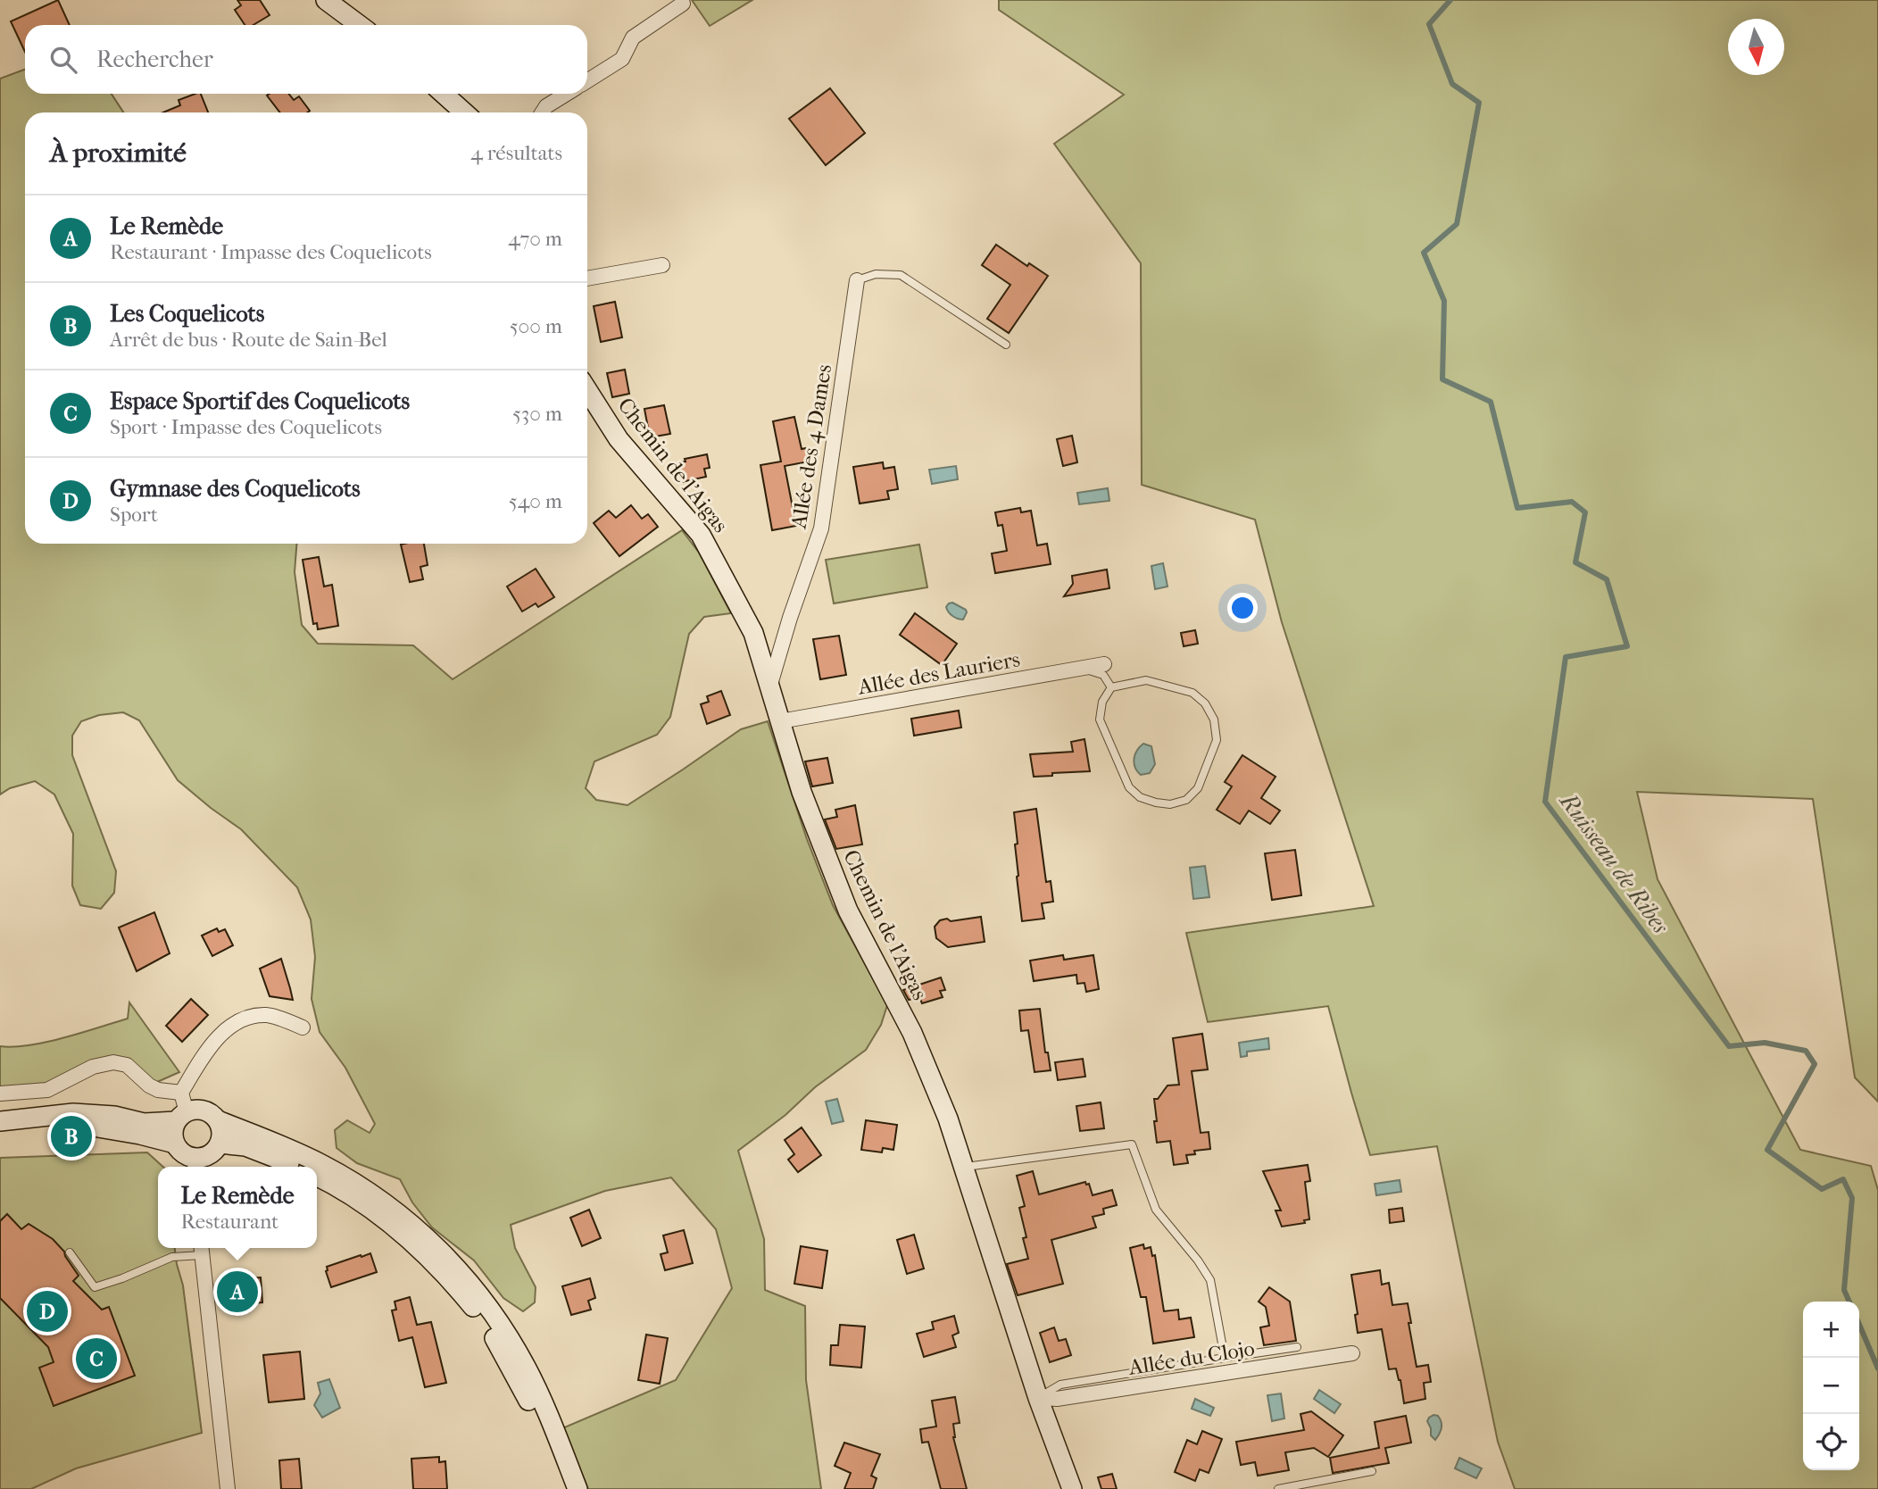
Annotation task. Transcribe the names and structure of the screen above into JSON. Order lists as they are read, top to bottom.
{
  "streets": {
    "main road": ["Chemin de l'Aigas"],
    "street": ["Allée des 4 Dames", "Allée des Lauriers", "Allée du Clojo"]
  },
  "crossings": [
    ["Allée des 4 Dames", "Chemin de l'Aigas"],
    ["Chemin de l'Aigas", "Allée des Lauriers"],
    ["Chemin de l'Aigas", "Allée du Clojo"]
  ],
  "water": ["Ruisseau de Ribes"],
  "north": "bottom",
  "page": {
    "search": "Rechercher",
    "heading": ["À proximité", "4 résultats"],
    "list": [
      {
        "mark": "A",
        "name": "Le Remède",
        "note": "Restaurant · Impasse des Coquelicots",
        "value": "470 m"
      },
      {
        "mark": "B",
        "name": "Les Coquelicots",
        "note": "Arrêt de bus · Route de Sain-Bel",
        "value": "500 m"
      },
      {
        "mark": "C",
        "name": "Espace Sportif des Coquelicots",
        "note": "Sport · Impasse des Coquelicots",
        "value": "530 m"
      },
      {
        "mark": "D",
        "name": "Gymnase des Coquelicots",
        "note": "Sport",
        "value": "540 m"
      }
    ],
    "pins": [
      "B",
      "A",
      "D",
      "C"
    ],
    "popup": ["Le Remède", "Restaurant"],
    "map_buttons": ["+", "−"]
  }
}
